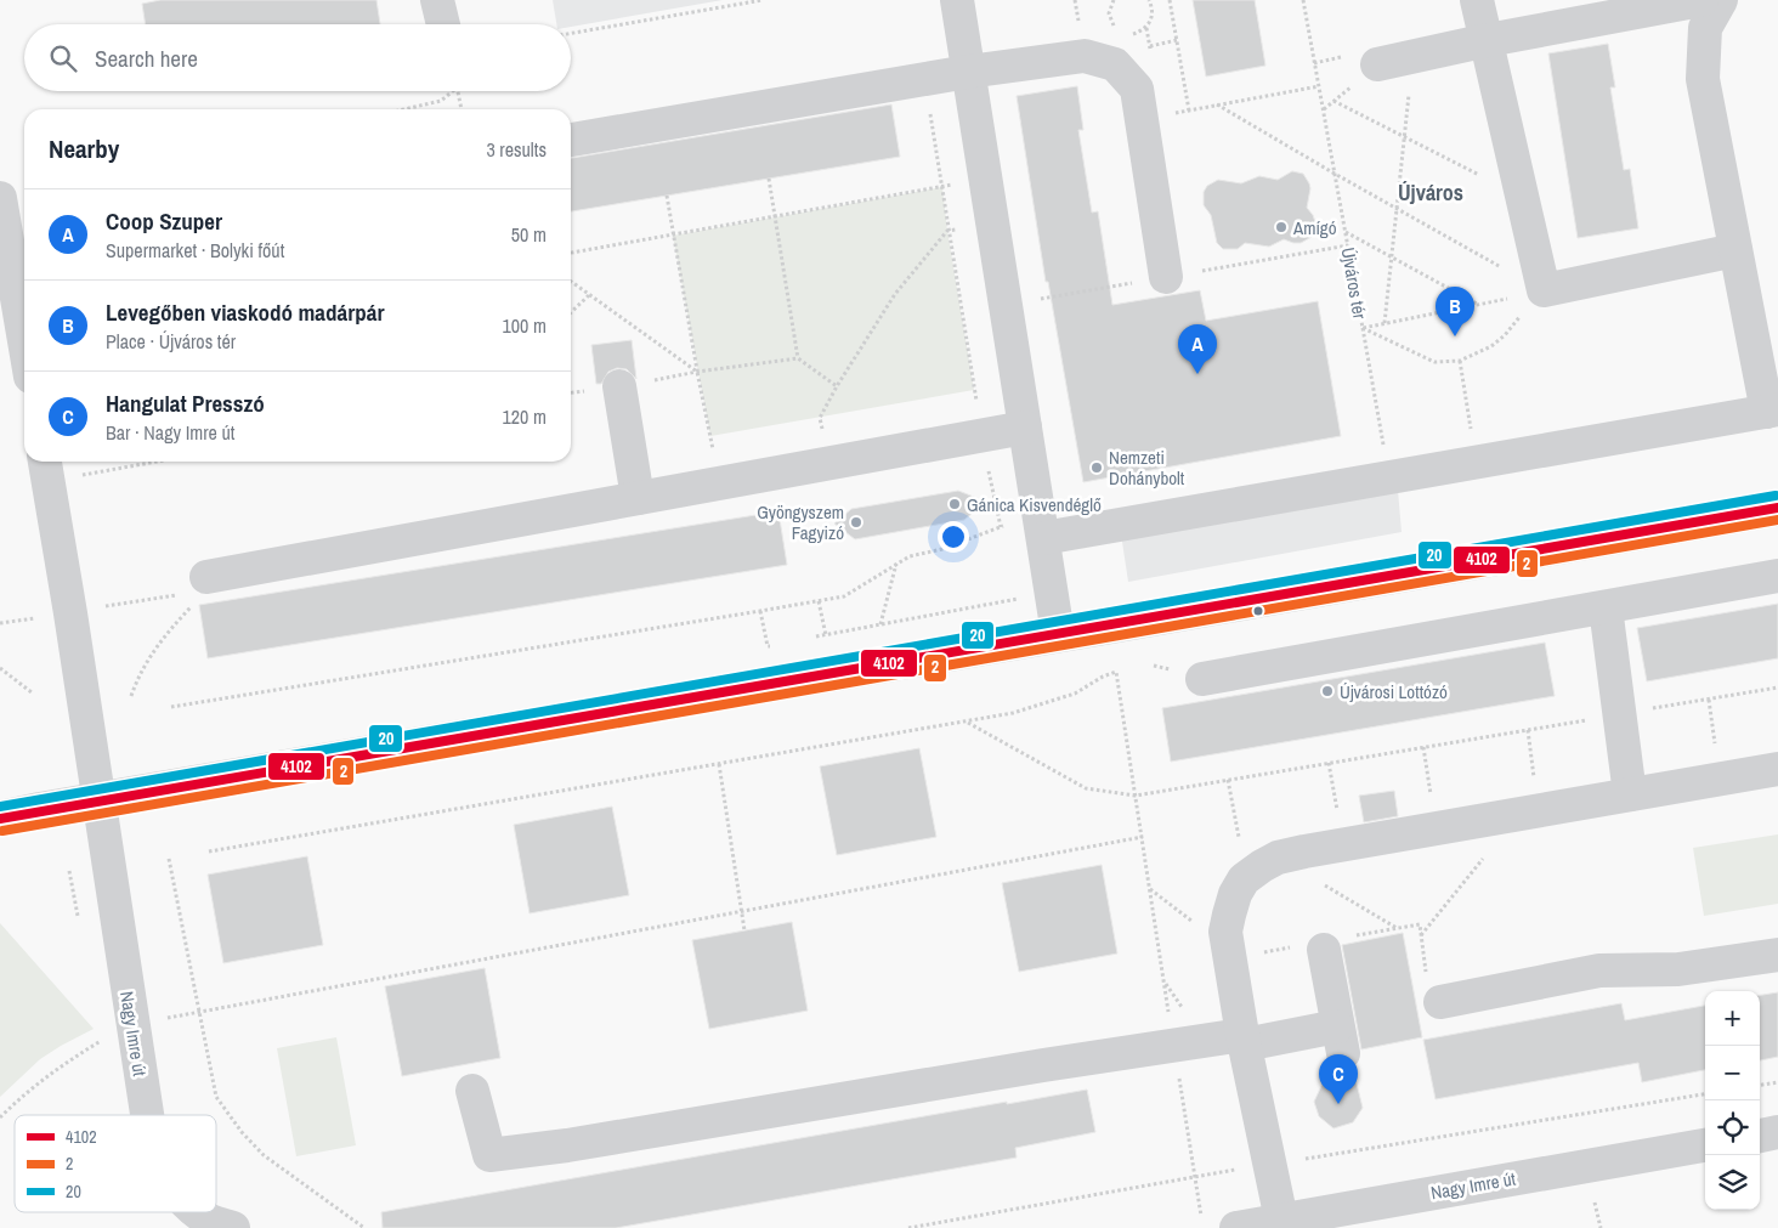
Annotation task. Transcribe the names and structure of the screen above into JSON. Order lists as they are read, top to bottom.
{
  "streets": {
    "street": ["Nagy Imre út"],
    "path": ["Újváros tér"]
  },
  "districts": ["Újváros"],
  "places": [
    "Amígó",
    "Nemzeti Dohánybolt",
    "Gánica Kisvendéglő",
    "Gyöngyszem Fagyizó",
    "Újvárosi Lottózó"
  ],
  "lines": ["transit line 20", "transit line 4102", "transit line 2"],
  "legend": ["4102", "2", "20"],
  "page": {
    "search": "Search here",
    "heading": ["Nearby", "3 results"],
    "list": [
      {
        "mark": "A",
        "name": "Coop Szuper",
        "note": "Supermarket · Bolyki főút",
        "value": "50 m"
      },
      {
        "mark": "B",
        "name": "Levegőben viaskodó madárpár",
        "note": "Place · Újváros tér",
        "value": "100 m"
      },
      {
        "mark": "C",
        "name": "Hangulat Presszó",
        "note": "Bar · Nagy Imre út",
        "value": "120 m"
      }
    ],
    "pins": ["B", "A", "C"],
    "map_buttons": ["+", "−"]
  }
}
